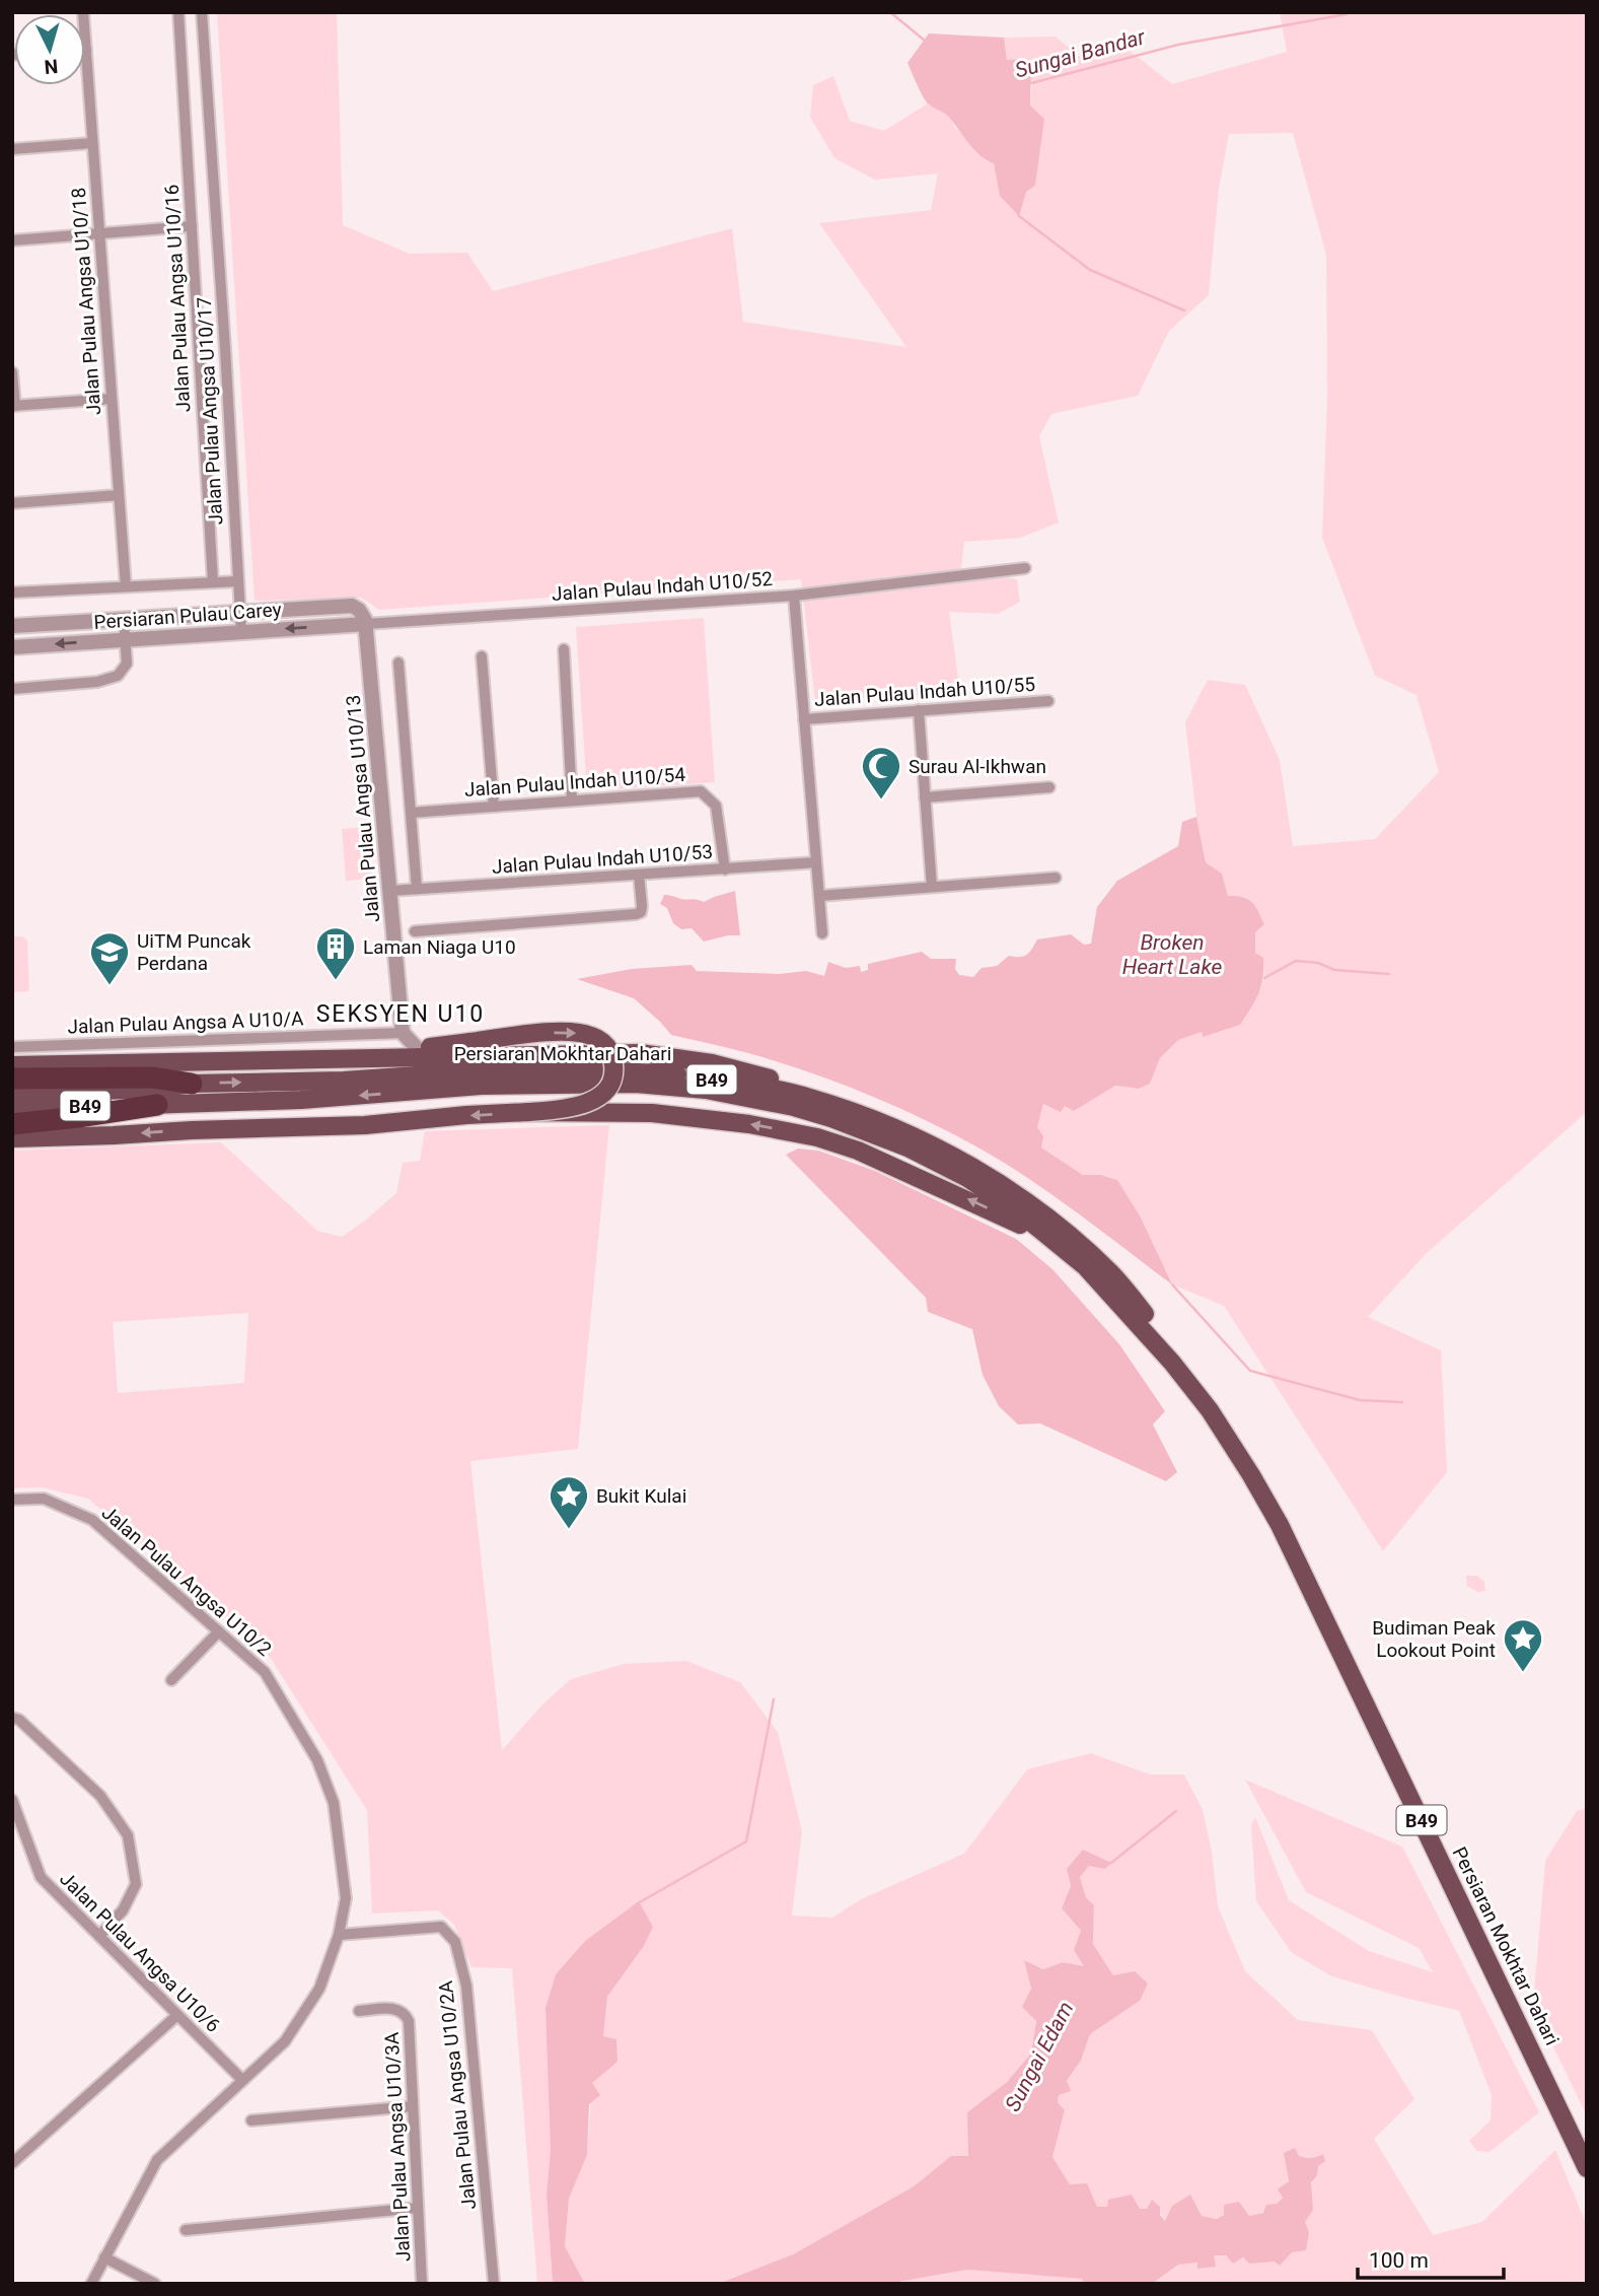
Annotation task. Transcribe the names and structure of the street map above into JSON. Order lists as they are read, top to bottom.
{
  "streets": {
    "main road": ["Persiaran Mokhtar Dahari", "B49"],
    "street": [
      "Jalan Pulau Angsa U10/16",
      "Jalan Pulau Angsa U10/18",
      "Jalan Pulau Angsa U10/17",
      "Jalan Pulau Indah U10/52",
      "Persiaran Pulau Carey",
      "Jalan Pulau Indah U10/55",
      "Jalan Pulau Indah U10/54",
      "Jalan Pulau Angsa U10/13",
      "Jalan Pulau Indah U10/53",
      "Jalan Pulau Angsa A U10/A",
      "Jalan Pulau Angsa U10/2",
      "Jalan Pulau Angsa U10/6",
      "Jalan Pulau Angsa U10/2A",
      "Jalan Pulau Angsa U10/3A"
    ]
  },
  "crossings": [
    ["Jalan Pulau Angsa U10/17", "Persiaran Pulau Carey"],
    ["Jalan Pulau Indah U10/52", "Persiaran Pulau Carey"],
    ["Jalan Pulau Indah U10/52", "Jalan Pulau Indah U10/55"],
    ["Jalan Pulau Indah U10/52", "Jalan Pulau Angsa U10/13"],
    ["Jalan Pulau Indah U10/52", "Jalan Pulau Indah U10/53"],
    ["Persiaran Pulau Carey", "Jalan Pulau Angsa U10/13"],
    ["Jalan Pulau Indah U10/54", "Jalan Pulau Indah U10/53"],
    ["Jalan Pulau Angsa U10/13", "Jalan Pulau Indah U10/53"],
    ["Jalan Pulau Angsa U10/13", "Jalan Pulau Angsa A U10/A"],
    ["Persiaran Mokhtar Dahari", "B49"],
    ["Jalan Pulau Angsa U10/2", "Jalan Pulau Angsa U10/6"],
    ["Jalan Pulau Angsa U10/2", "Jalan Pulau Angsa U10/2A"]
  ],
  "districts": ["SEKSYEN U10"],
  "water": ["Sungai Bandar", "Broken Heart Lake", "Sungai Edam"],
  "places": {
    "mosque": ["Surau Al-Ikhwan"],
    "building": ["Laman Niaga U10"],
    "school or university": ["UiTM Puncak Perdana"],
    "place": ["Bukit Kulai", "Budiman Peak Lookout Point"]
  },
  "scale_bar": "100 m",
  "north": "bottom"
}
